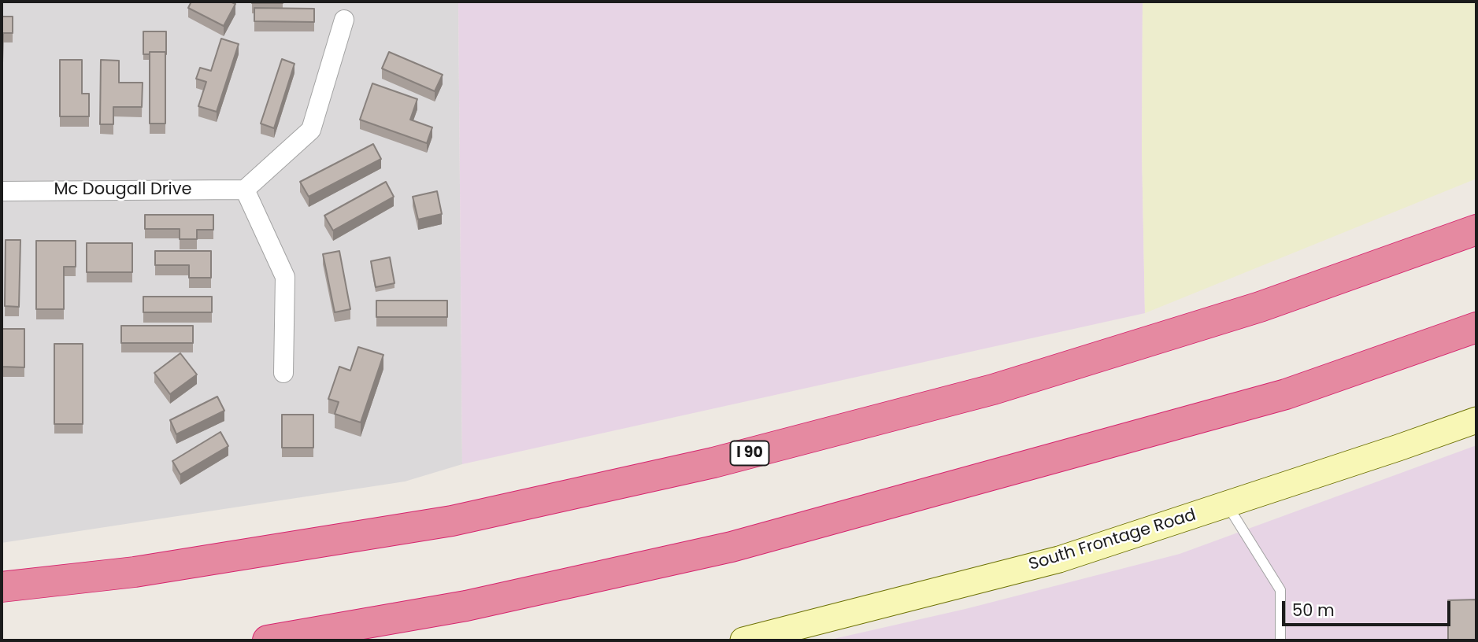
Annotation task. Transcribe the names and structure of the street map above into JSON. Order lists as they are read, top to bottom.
{
  "streets": {
    "highway": ["I 90"],
    "main road": ["South Frontage Road"],
    "street": ["Mc Dougall Drive"]
  },
  "scale_bar": "50 m"
}
